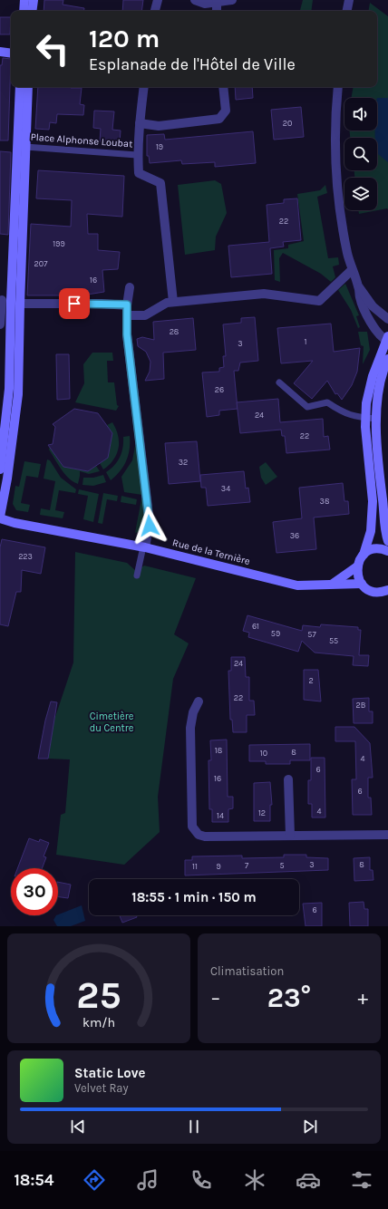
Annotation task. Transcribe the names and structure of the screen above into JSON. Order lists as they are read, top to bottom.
{
  "streets": {
    "street": ["Rue de la Ternière"],
    "lane": ["Place Alphonse Loubat"]
  },
  "parks": ["Cimetière du Centre"],
  "house_numbers": [
    "20",
    "19",
    "22",
    "199",
    "207",
    "16",
    "28",
    "1",
    "3",
    "26",
    "24",
    "22",
    "32",
    "34",
    "38",
    "36",
    "223",
    "61",
    "59",
    "57",
    "55",
    "24",
    "2",
    "22",
    "2B",
    "18",
    "8",
    "10",
    "4",
    "6",
    "16",
    "6",
    "4",
    "12",
    "14",
    "3",
    "8",
    "7",
    "5",
    "11",
    "9",
    "6"
  ],
  "page": {
    "turn": ["120 m", "Esplanade de l'Hôtel de Ville"],
    "limit": "30",
    "trip": "18:55 · 1 min · 150 m",
    "tile": "Climatisation",
    "heat": ["−", "23°", "+"],
    "song": ["Static Love", "Velvet Ray"],
    "tabs": "18:54",
    "gauge": ["25", "km/h"]
  }
}
